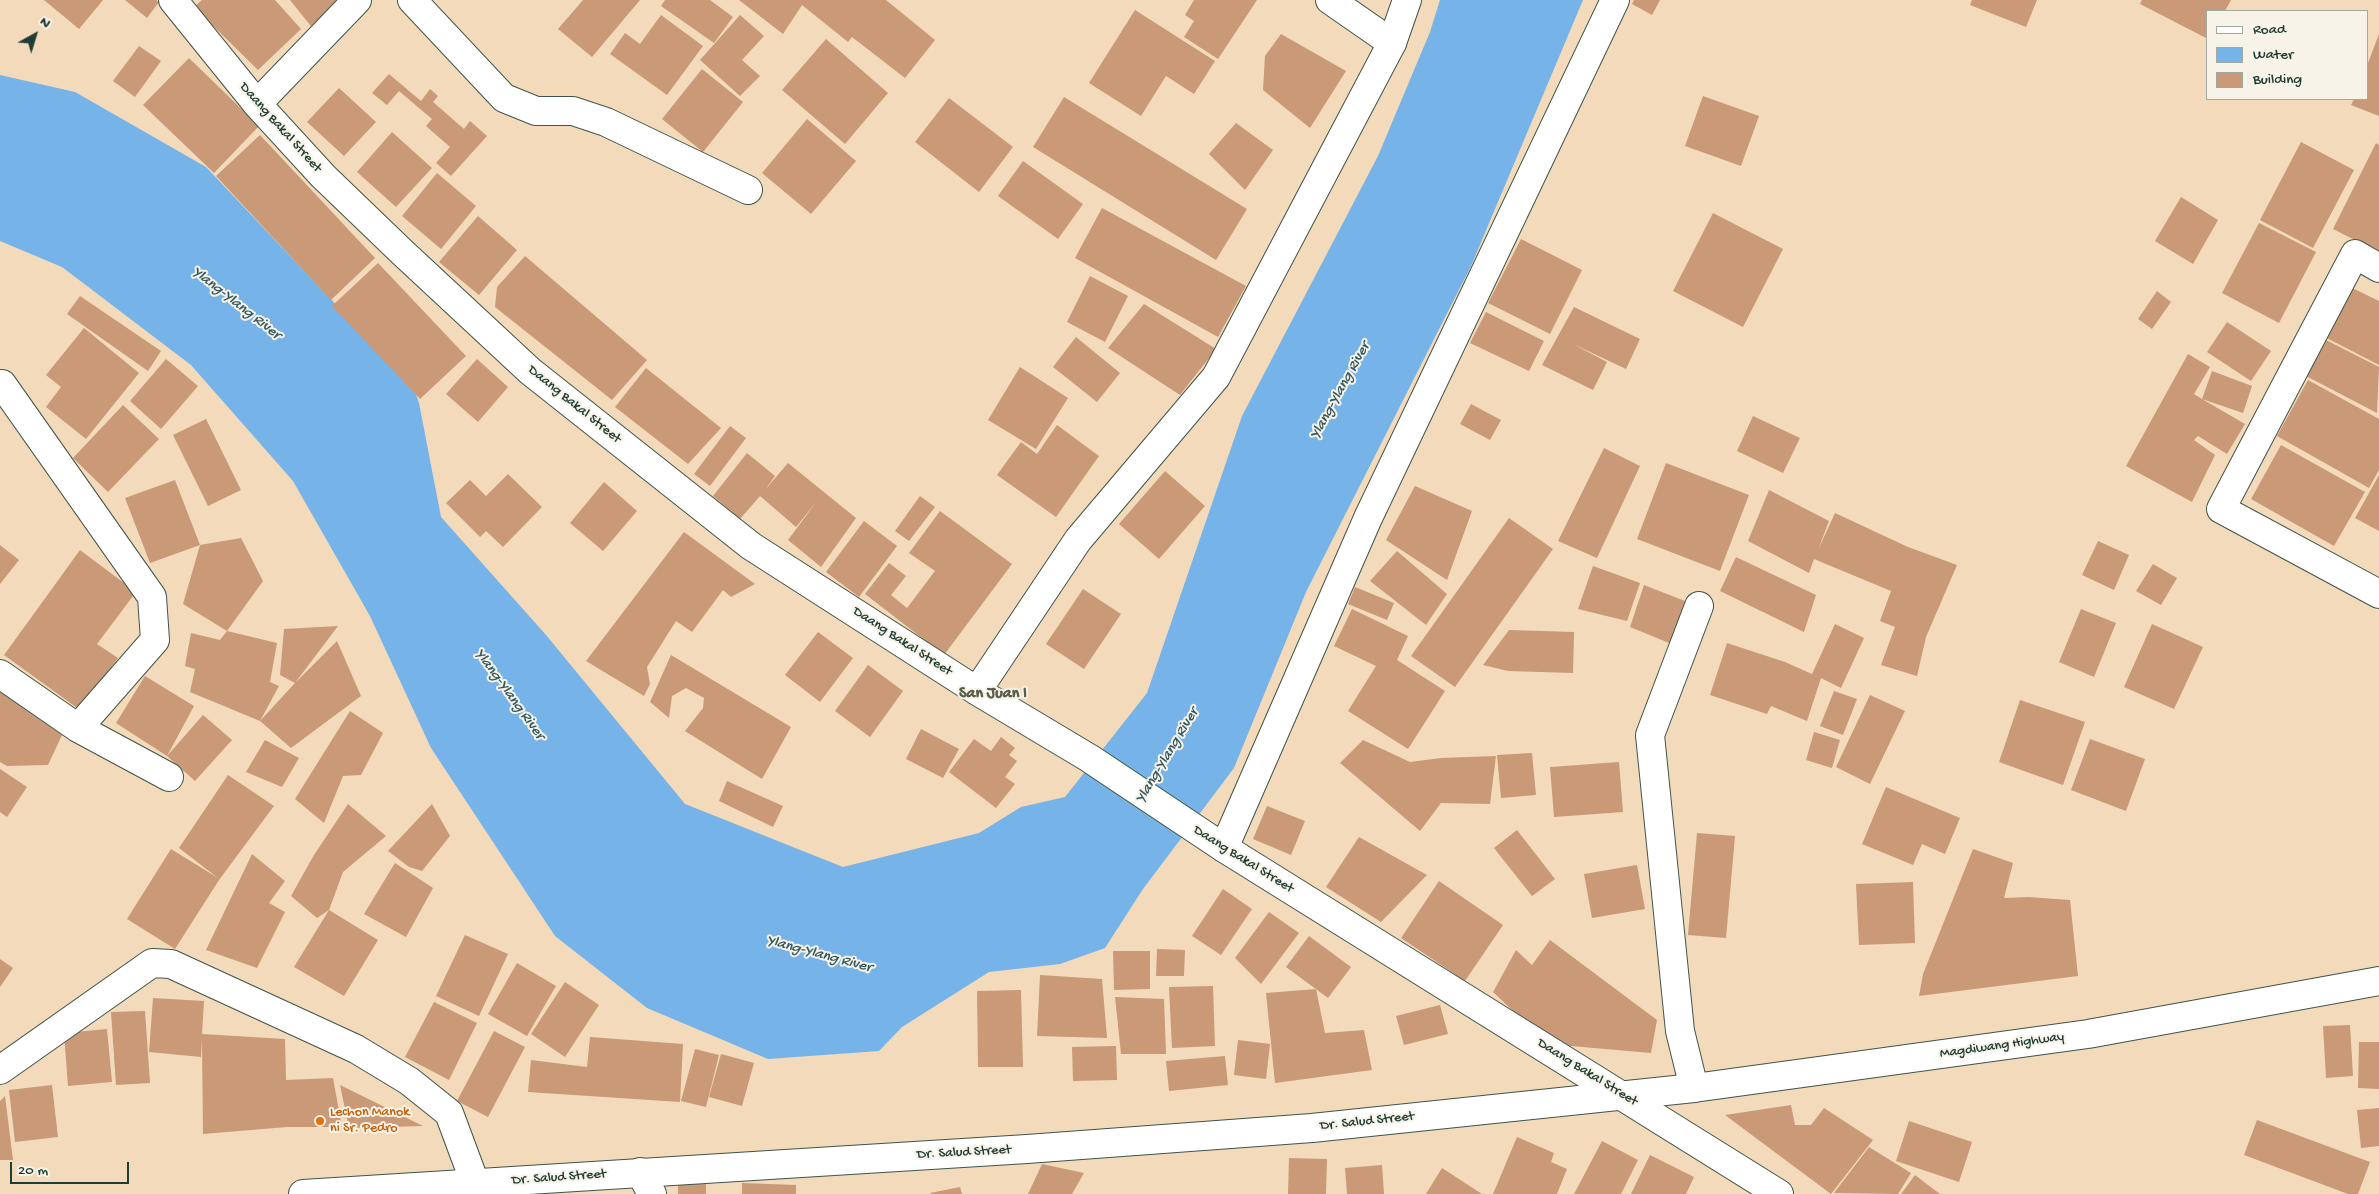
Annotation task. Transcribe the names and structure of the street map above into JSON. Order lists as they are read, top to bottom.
{
  "streets": {
    "street": ["Daang Bakal Street", "Magdiwang Highway", "Dr. Salud Street"]
  },
  "crossings": [
    ["Daang Bakal Street", "Magdiwang Highway"],
    ["Daang Bakal Street", "Dr. Salud Street"],
    ["Magdiwang Highway", "Dr. Salud Street"]
  ],
  "districts": ["San Juan I"],
  "water": ["Ylang-Ylang River"],
  "places": ["Lechon Manok ni Sr. Pedro"],
  "legend": ["Road", "Water", "Building"],
  "scale_bar": "20 m",
  "north": "top right"
}
